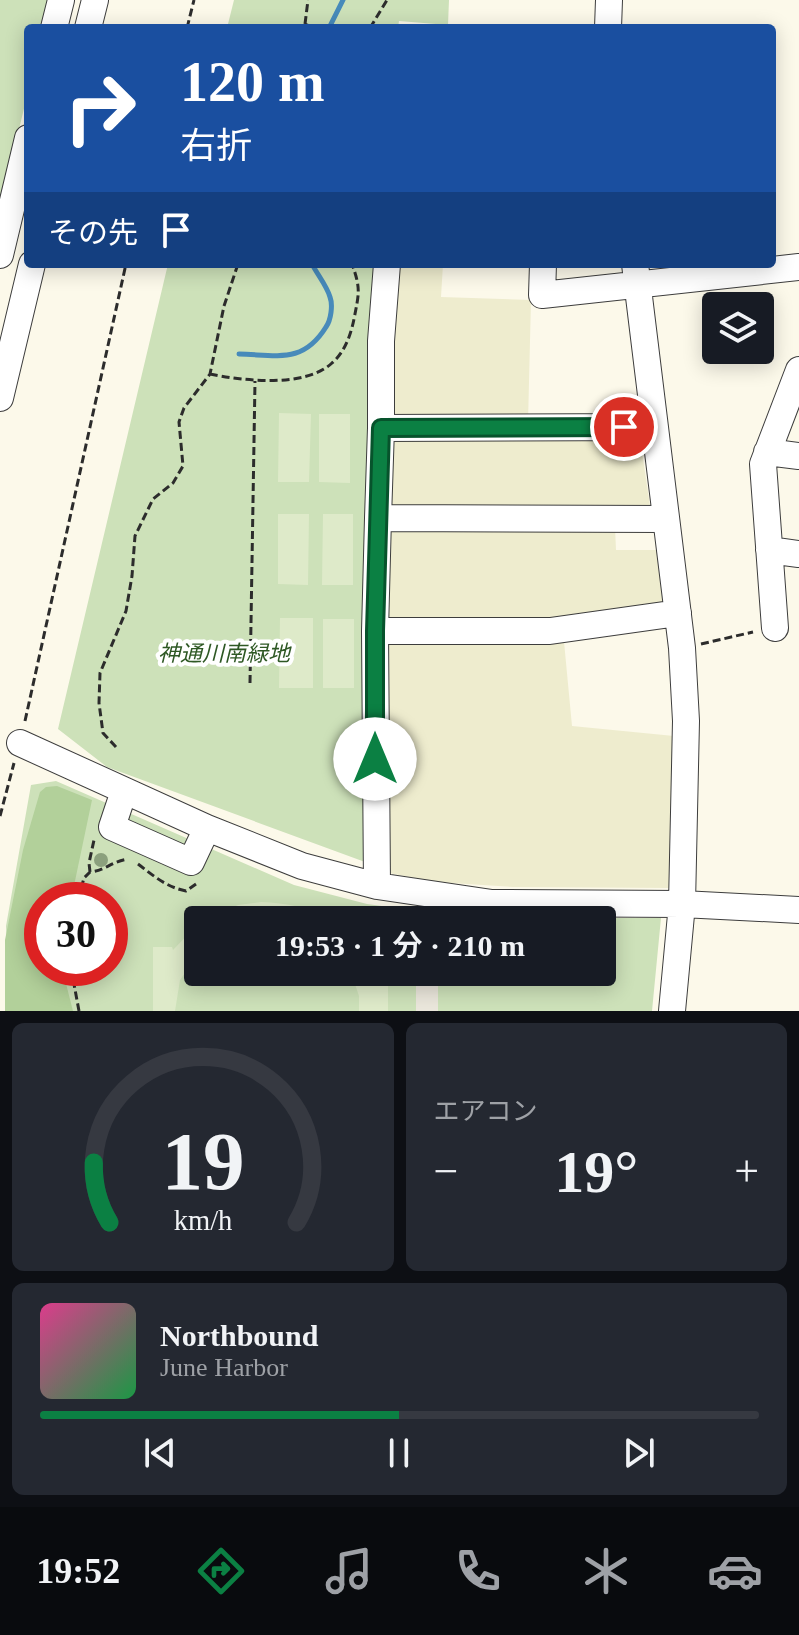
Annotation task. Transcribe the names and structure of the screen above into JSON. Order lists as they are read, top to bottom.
{
  "parks": ["神通川南緑地"],
  "page": {
    "turn": ["120 m", "右折"],
    "then": "その先",
    "limit": "30",
    "trip": "19:53 · 1 分 · 210 m",
    "tile": "エアコン",
    "heat": ["−", "19°", "+"],
    "song": ["Northbound", "June Harbor"],
    "tabs": "19:52",
    "gauge": ["19", "km/h"]
  }
}
